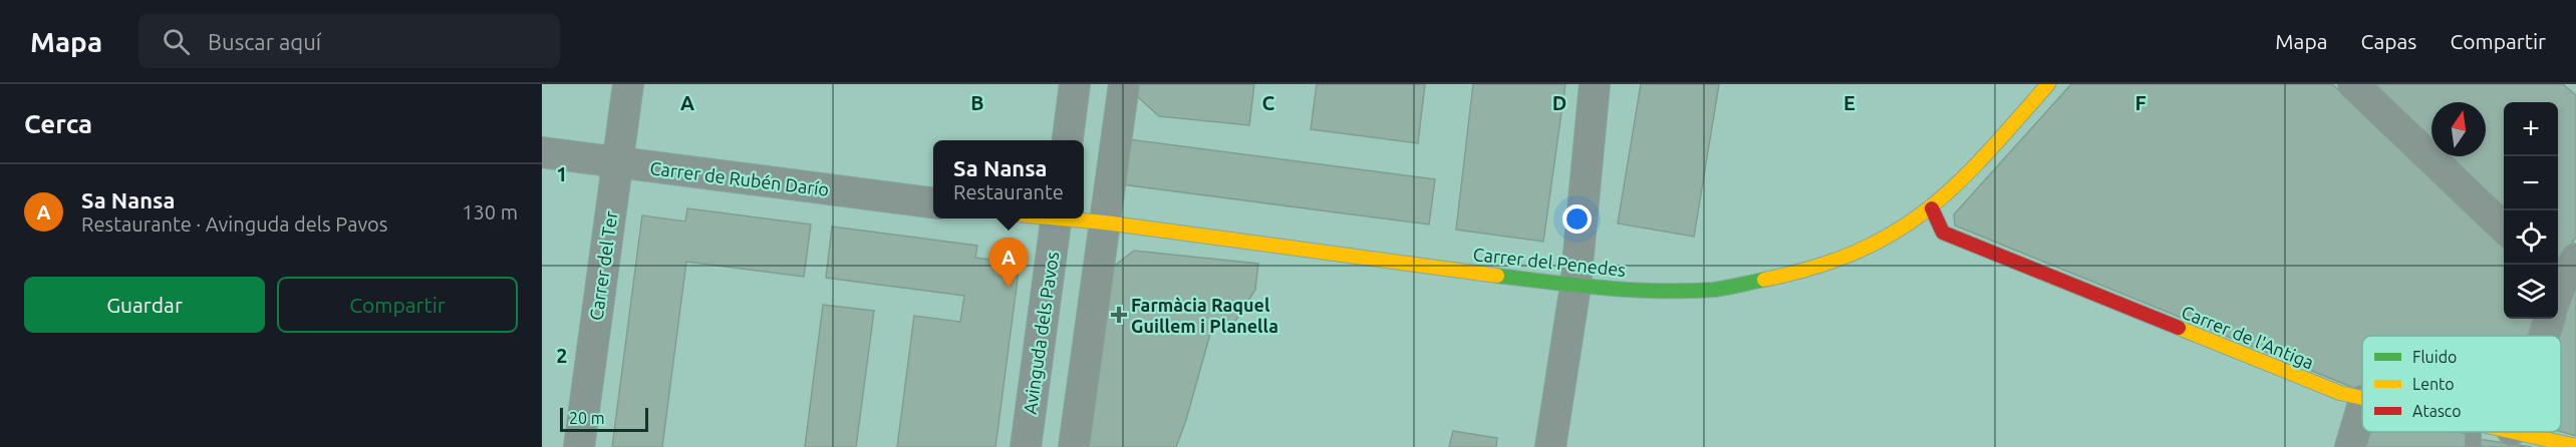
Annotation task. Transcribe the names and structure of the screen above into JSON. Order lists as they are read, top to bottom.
{
  "streets": {
    "street": [
      "Carrer de Rubén Darío",
      "Carrer del Penedes",
      "Carrer del Ter",
      "Avinguda dels Pavos",
      "Carrer de l'Antiga"
    ]
  },
  "crossings": [
    ["Carrer de Rubén Darío", "Carrer del Ter"],
    ["Carrer del Penedes", "Carrer de l'Antiga"]
  ],
  "places": {
    "health": ["Farmàcia Raquel Guillem i Planella"]
  },
  "legend": ["Fluido", "Lento", "Atasco"],
  "scale_bar": "20 m",
  "north": "top",
  "page": {
    "header": "Mapa",
    "search": "Buscar aquí",
    "nav": ["Mapa", "Capas", "Compartir"],
    "heading": "Cerca",
    "map_buttons": ["+", "−"],
    "popup": ["Sa Nansa", "Restaurante"],
    "list": [
      {
        "mark": "A",
        "name": "Sa Nansa",
        "note": "Restaurante · Avinguda dels Pavos",
        "value": "130 m"
      }
    ],
    "pins": "A",
    "buttons": ["Guardar", "Compartir"],
    "scale": "20 m"
  },
  "grid": {
    "columns": [
      "A",
      "B",
      "C",
      "D",
      "E",
      "F"
    ],
    "rows": ["1", "2"]
  }
}
